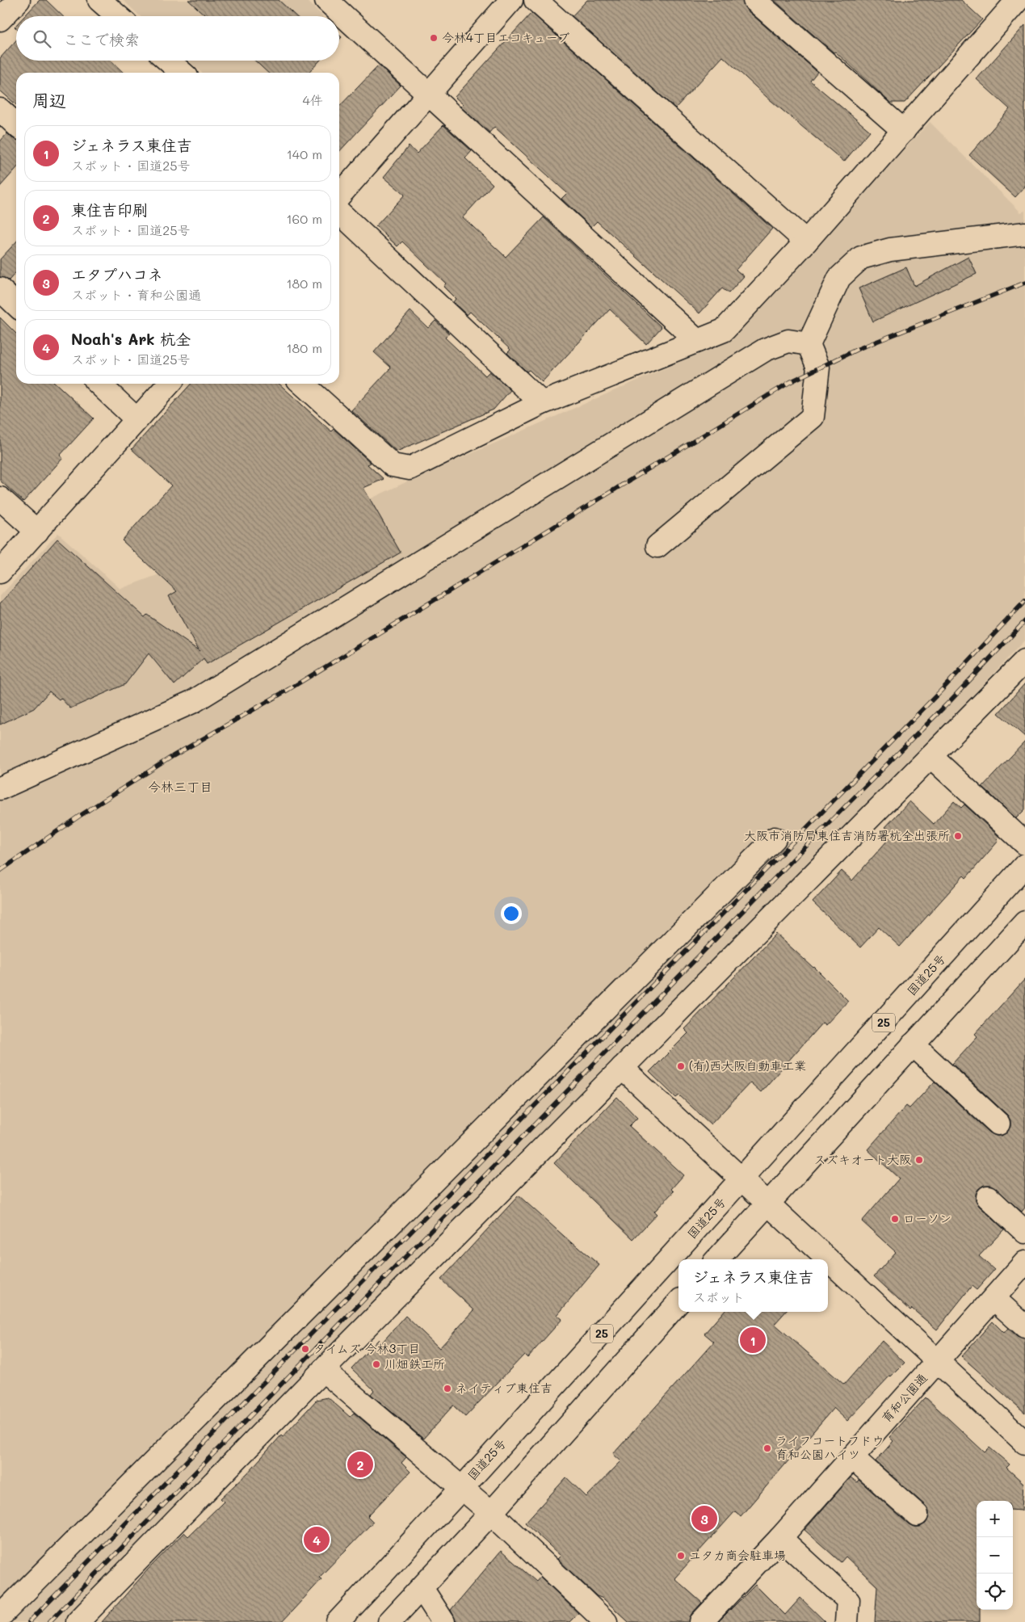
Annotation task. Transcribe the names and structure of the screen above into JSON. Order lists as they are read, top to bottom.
{
  "streets": {
    "main road": ["国道25号", "25", "育和公園通"]
  },
  "districts": ["今林三丁目"],
  "places": [
    "今林4丁目エコキューブ",
    "大阪市消防局東住吉消防署杭全出張所",
    "(有)西大阪自動車工業",
    "スズキオート大阪",
    "ローソン",
    "タイムズ 今林3丁目",
    "川畑鉄工所",
    "ネイティブ東住吉",
    "ライフコートフドウ 育和公園ハイツ",
    "ユタカ商会駐車場"
  ],
  "page": {
    "search": "ここで検索",
    "heading": ["周辺", "4件"],
    "list": [
      {
        "mark": "1",
        "name": "ジェネラス東住吉",
        "note": "スポット · 国道25号",
        "value": "140 m"
      },
      {
        "mark": "2",
        "name": "東住吉印刷",
        "note": "スポット · 国道25号",
        "value": "160 m"
      },
      {
        "mark": "3",
        "name": "エタプハコネ",
        "note": "スポット · 育和公園通",
        "value": "180 m"
      },
      {
        "mark": "4",
        "name": "Noah's Ark 杭全",
        "note": "スポット · 国道25号",
        "value": "180 m"
      }
    ],
    "popup": ["ジェネラス東住吉", "スポット"],
    "pins": [
      "1",
      "2",
      "3",
      "4"
    ],
    "map_buttons": ["+", "−"]
  }
}
